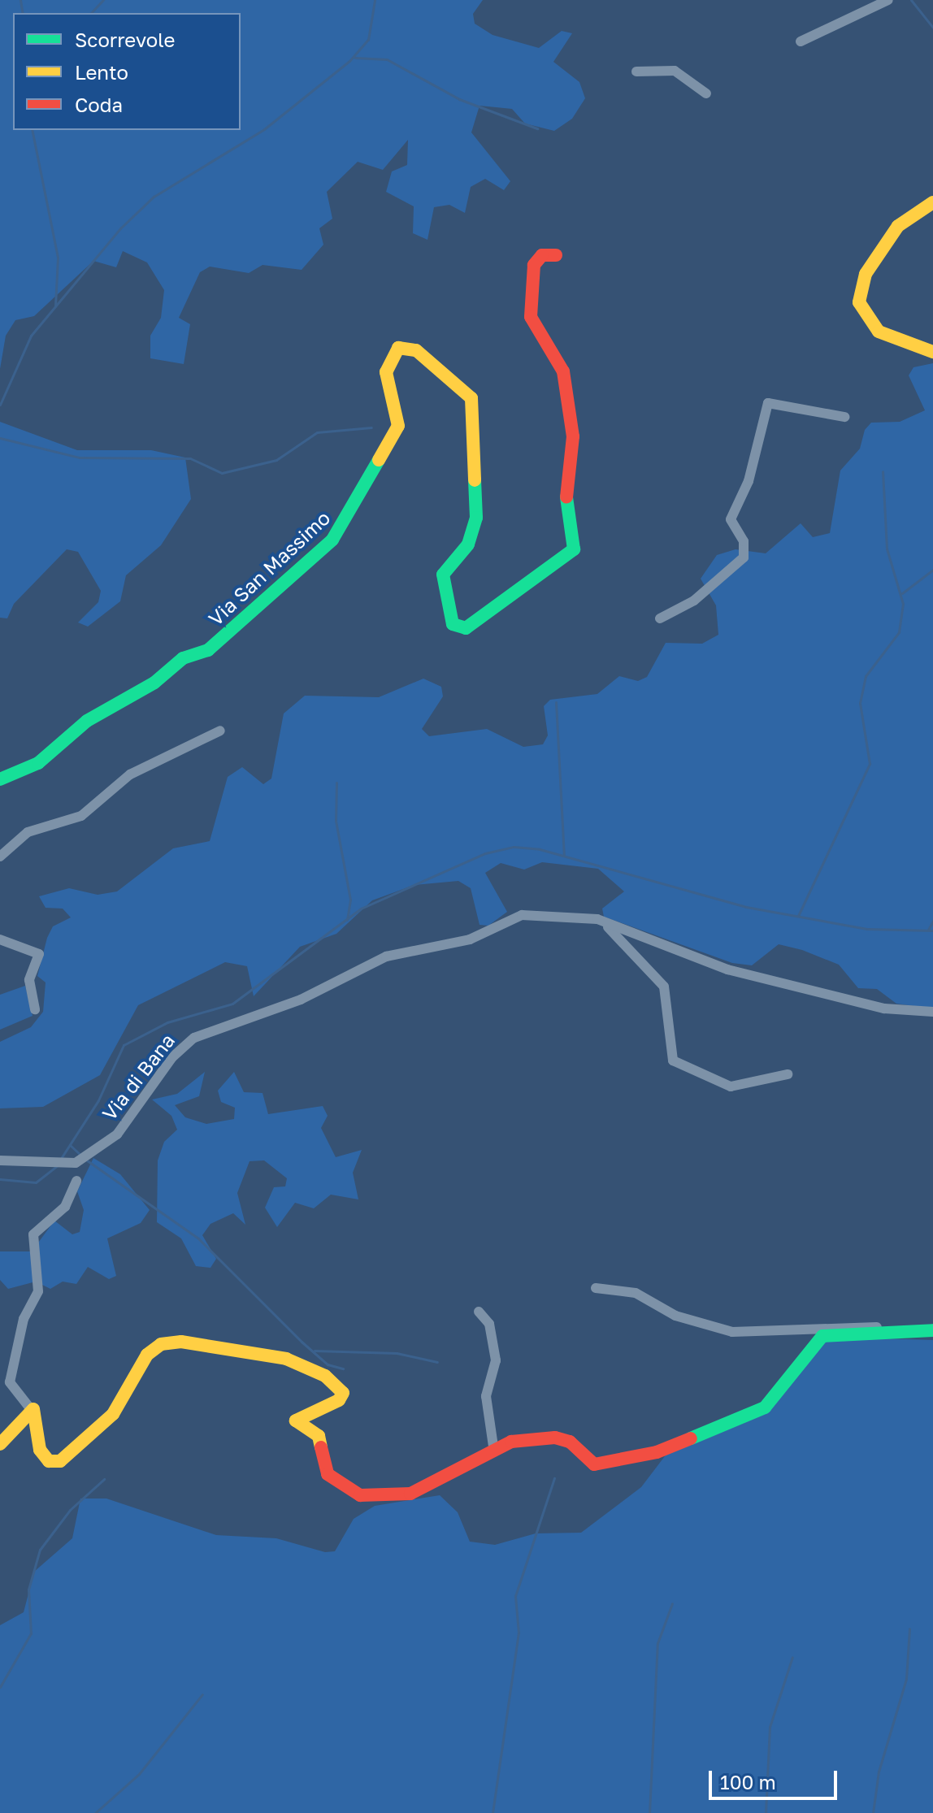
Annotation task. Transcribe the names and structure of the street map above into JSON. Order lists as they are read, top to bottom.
{
  "streets": {
    "street": ["Via San Massimo", "Via di Bana"]
  },
  "legend": ["Scorrevole", "Lento", "Coda"],
  "scale_bar": "100 m"
}
